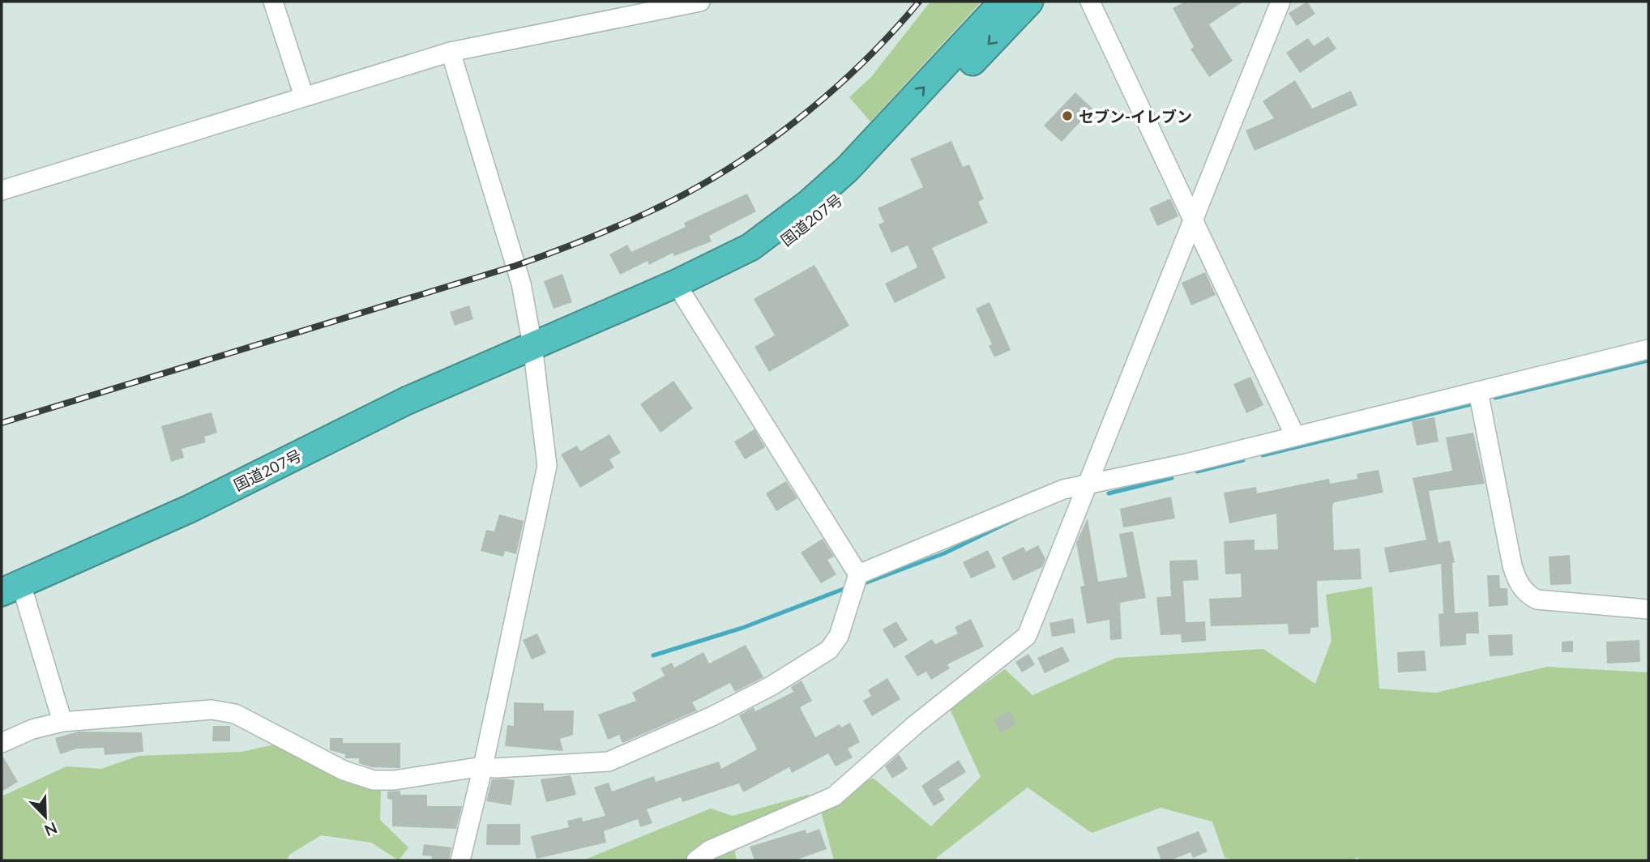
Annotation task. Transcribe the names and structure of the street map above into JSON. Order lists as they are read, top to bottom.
{
  "streets": {
    "highway": ["国道207号"]
  },
  "places": ["セブン-イレブン"],
  "north": "bottom right"
}
